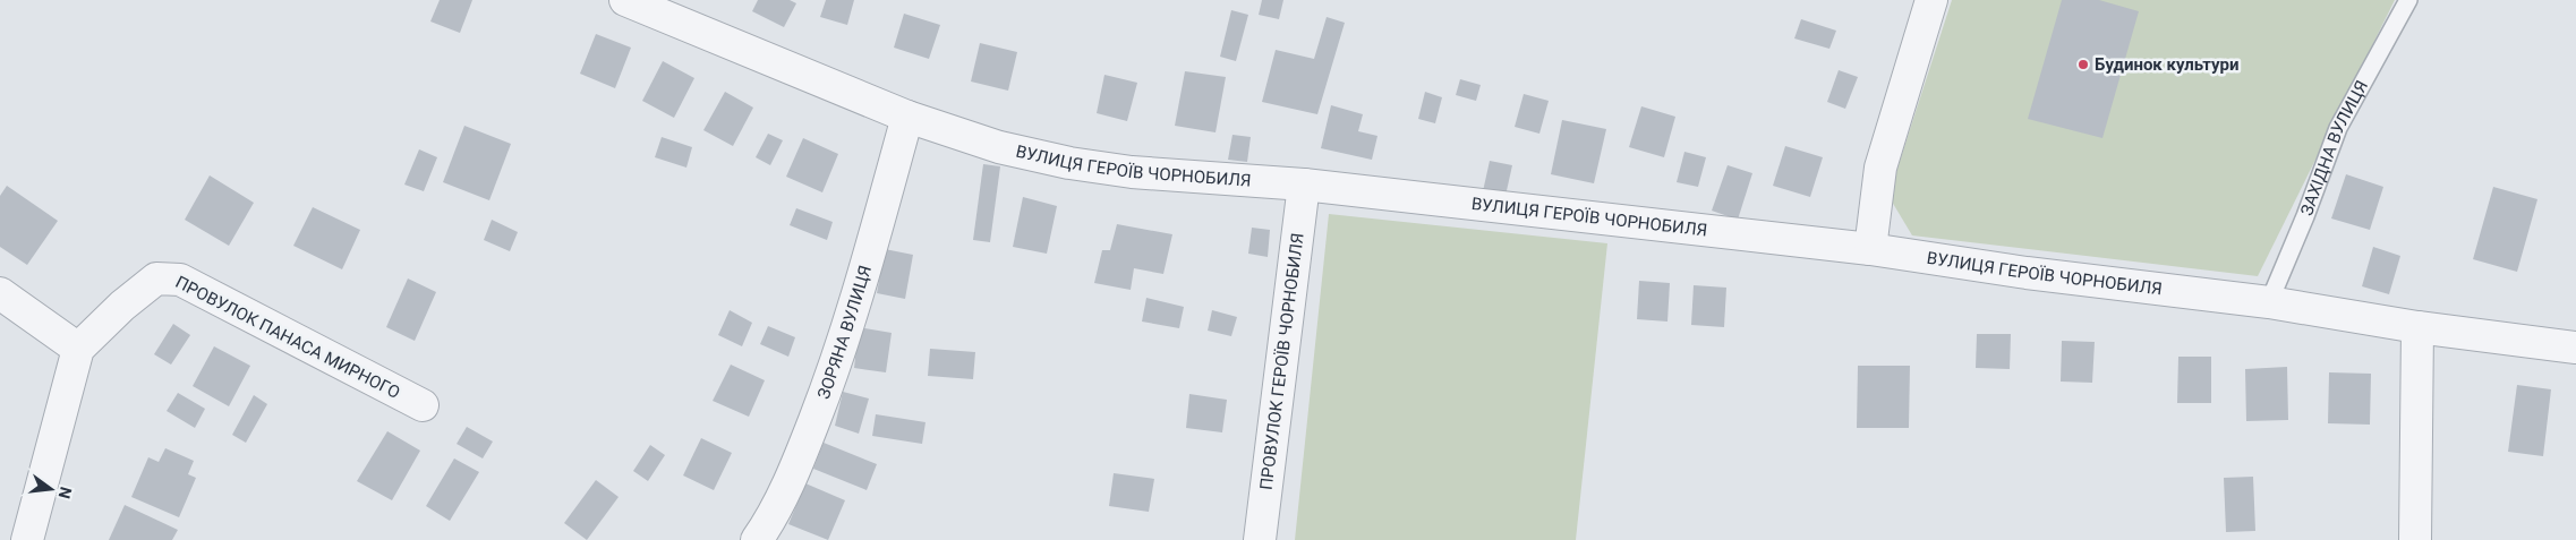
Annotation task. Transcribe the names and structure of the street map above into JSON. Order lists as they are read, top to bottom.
{
  "streets": {
    "street": [
      "ВУЛИЦЯ ГЕРОЇВ ЧОРНОБИЛЯ",
      "ЗОРЯНА ВУЛИЦЯ",
      "ПРОВУЛОК ПАНАСА МИРНОГО",
      "ПРОВУЛОК ГЕРОЇВ ЧОРНОБИЛЯ"
    ],
    "lane": ["ЗАХІДНА ВУЛИЦЯ"]
  },
  "crossings": [
    ["ЗАХІДНА ВУЛИЦЯ", "ВУЛИЦЯ ГЕРОЇВ ЧОРНОБИЛЯ"],
    ["ВУЛИЦЯ ГЕРОЇВ ЧОРНОБИЛЯ", "ЗОРЯНА ВУЛИЦЯ"],
    ["ВУЛИЦЯ ГЕРОЇВ ЧОРНОБИЛЯ", "ПРОВУЛОК ГЕРОЇВ ЧОРНОБИЛЯ"]
  ],
  "places": ["Будинок культури"],
  "north": "right"
}
